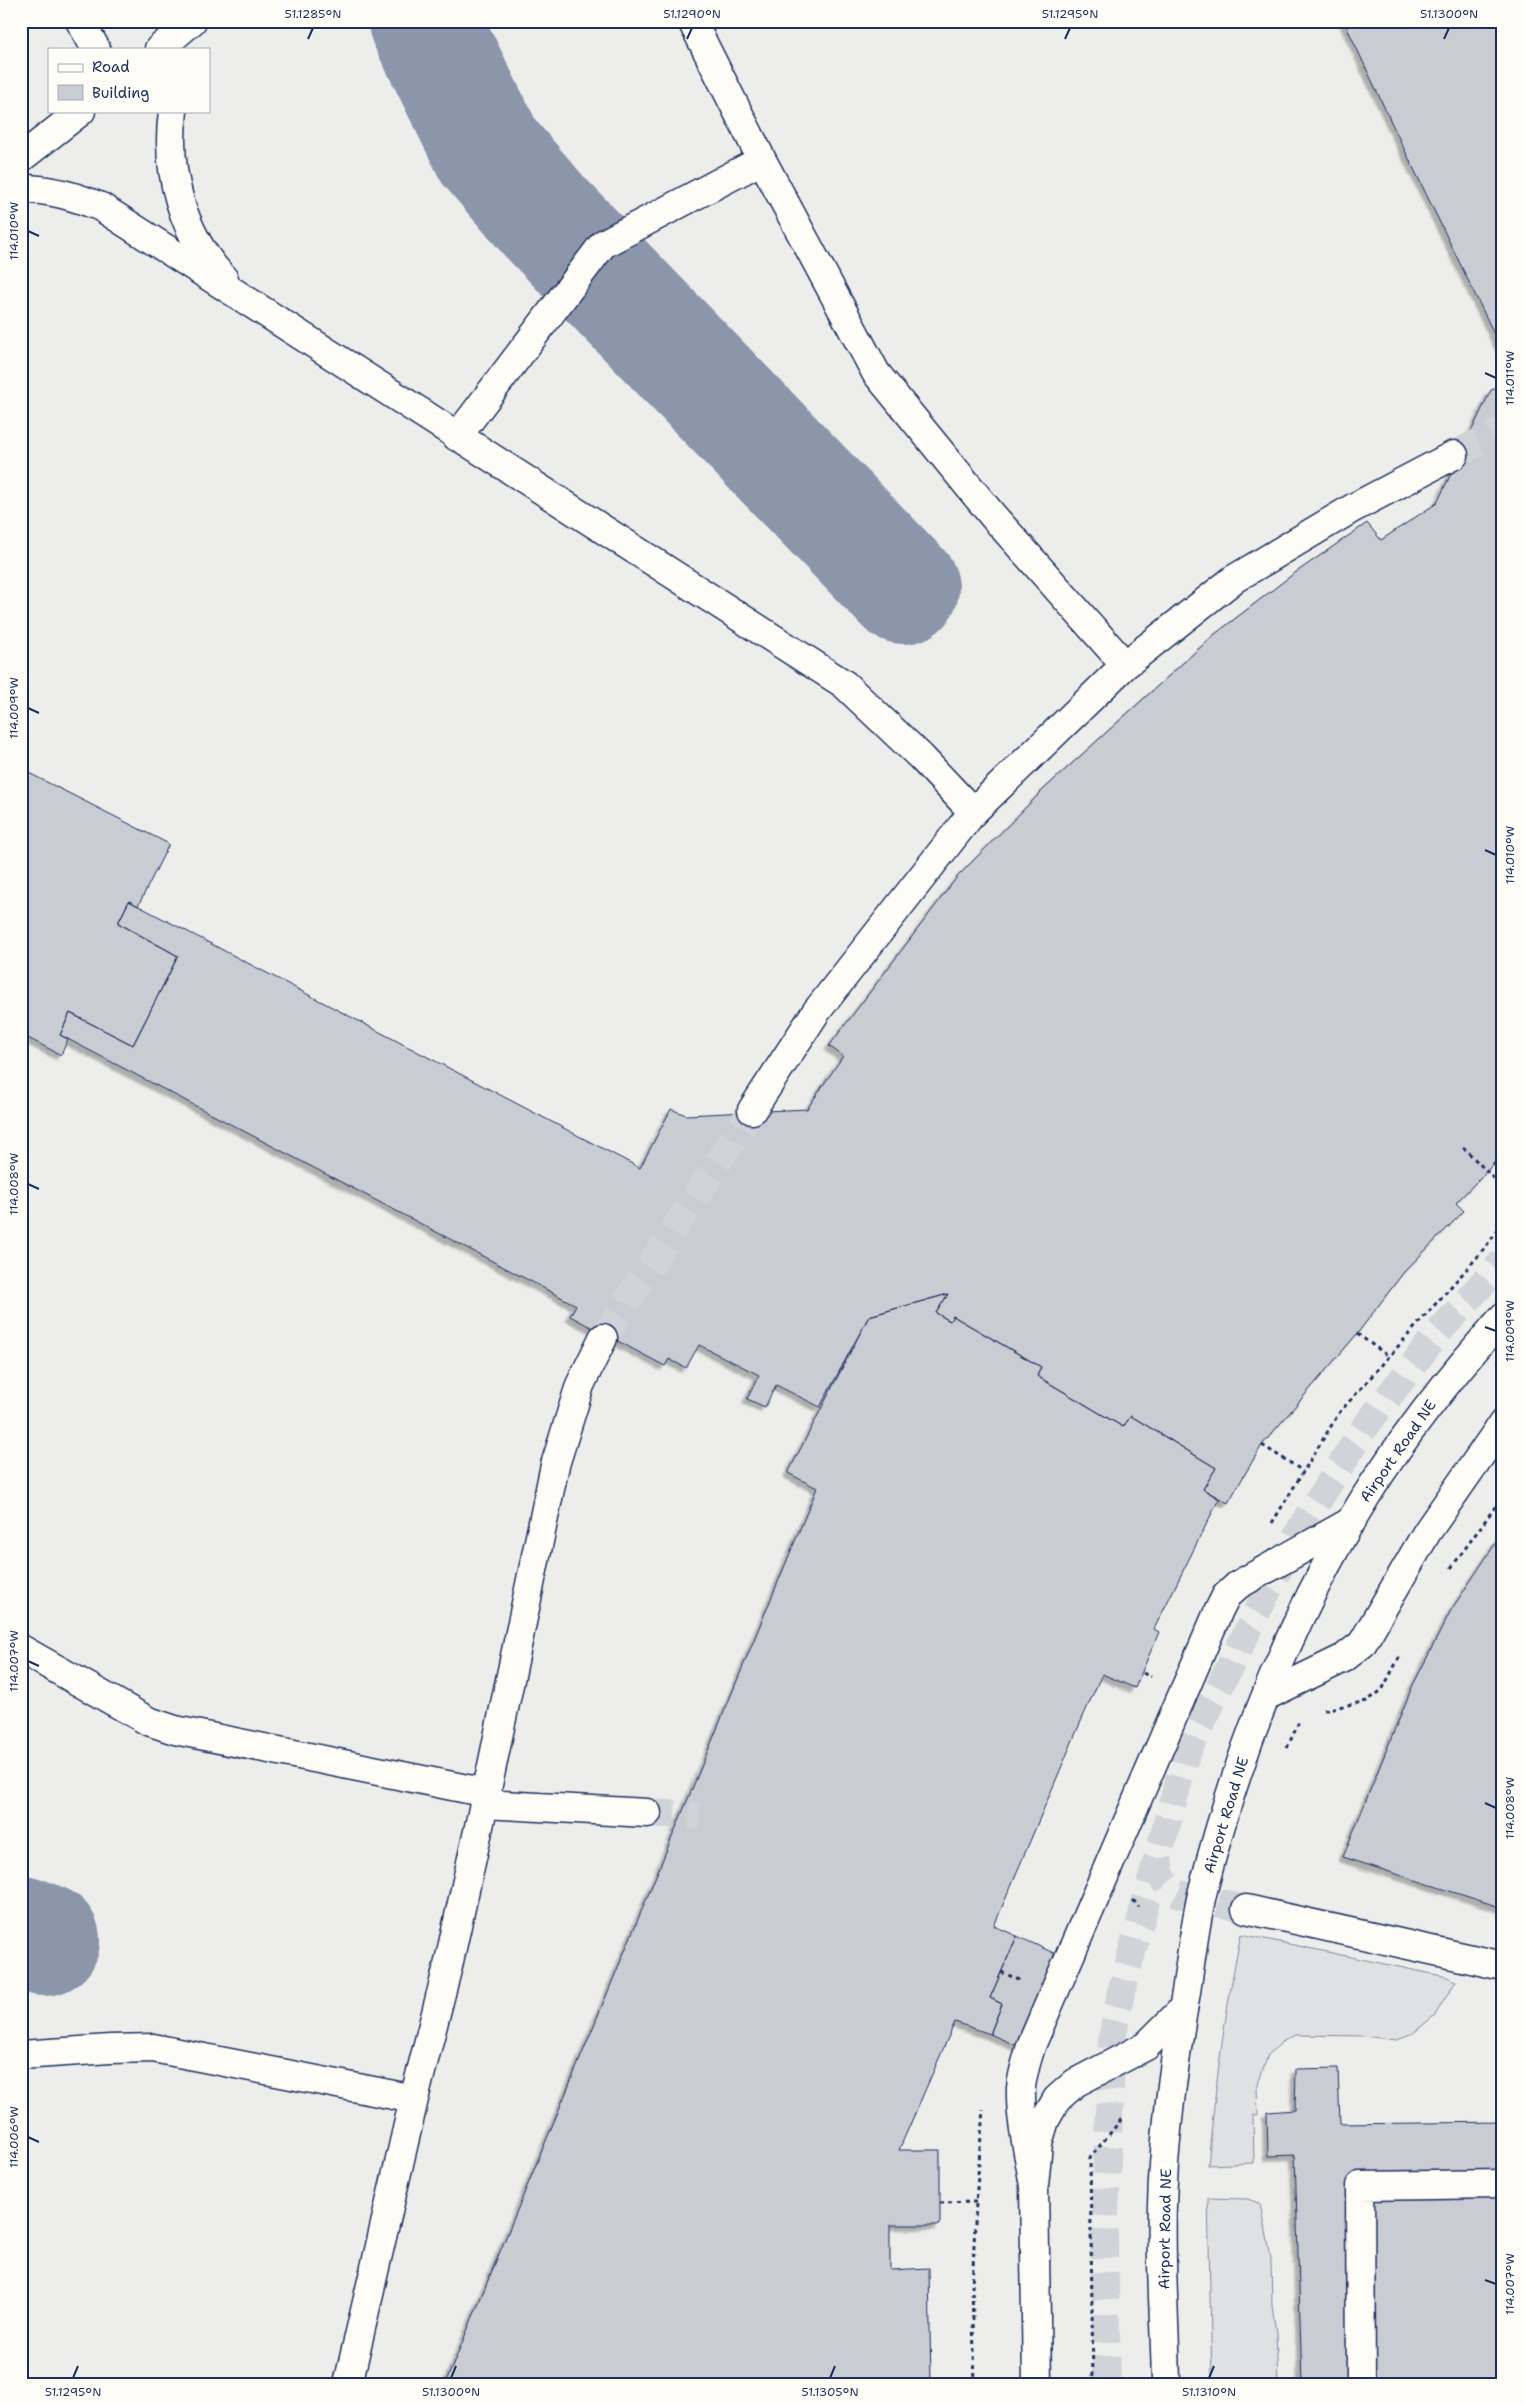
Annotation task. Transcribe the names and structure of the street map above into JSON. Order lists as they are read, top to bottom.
{
  "streets": {
    "main road": ["Airport Road NE"]
  },
  "legend": ["Road", "Building"],
  "coordinates": [
    "51.1285°N",
    "51.1290°N",
    "51.1295°N",
    "51.1300°N",
    "114.010°W",
    "114.011°W",
    "114.009°W",
    "114.008°W",
    "114.007°W",
    "114.006°W",
    "51.1305°N",
    "51.1310°N"
  ]
}
